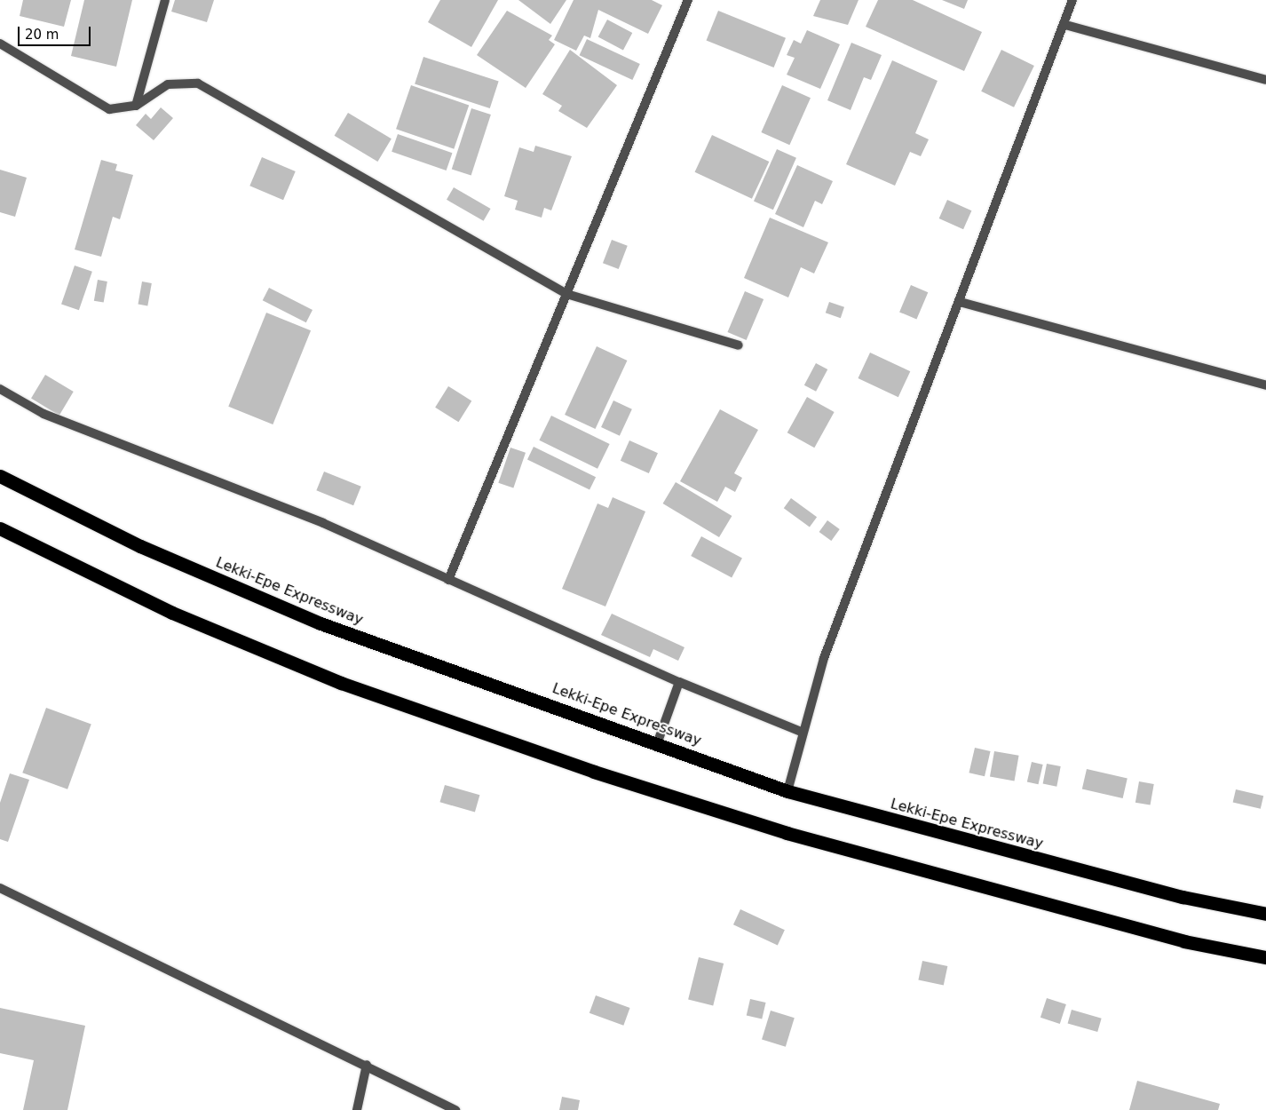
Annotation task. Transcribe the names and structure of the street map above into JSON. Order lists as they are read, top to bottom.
{
  "streets": {
    "highway": ["Lekki-Epe Expressway"]
  },
  "scale_bar": "20 m"
}
